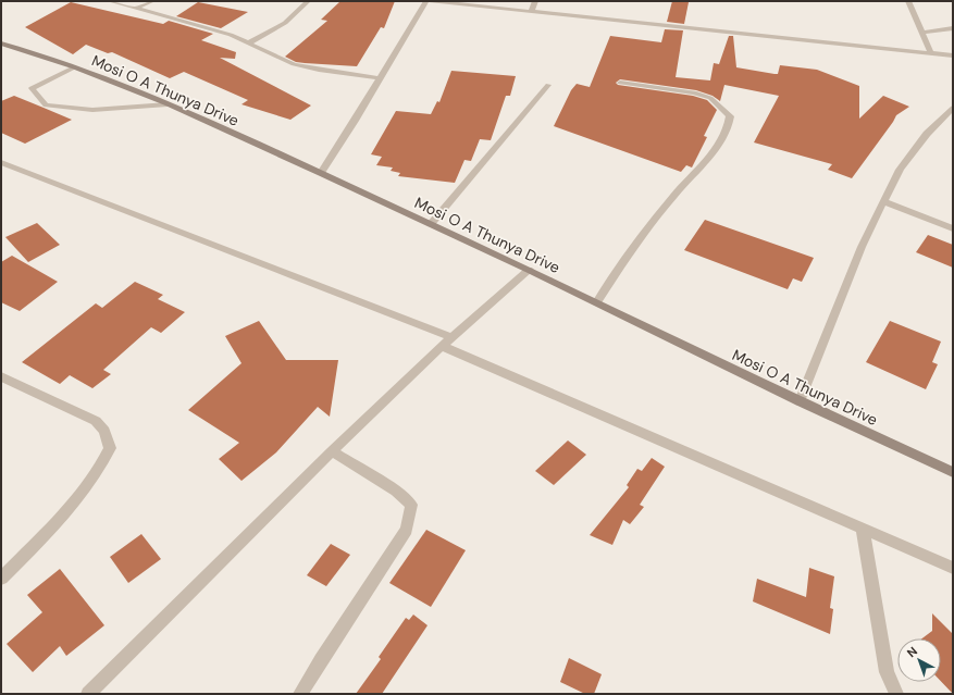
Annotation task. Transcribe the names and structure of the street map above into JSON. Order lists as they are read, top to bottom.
{
  "streets": {
    "street": ["Mosi O A Thunya Drive"]
  },
  "north": "top left"
}
